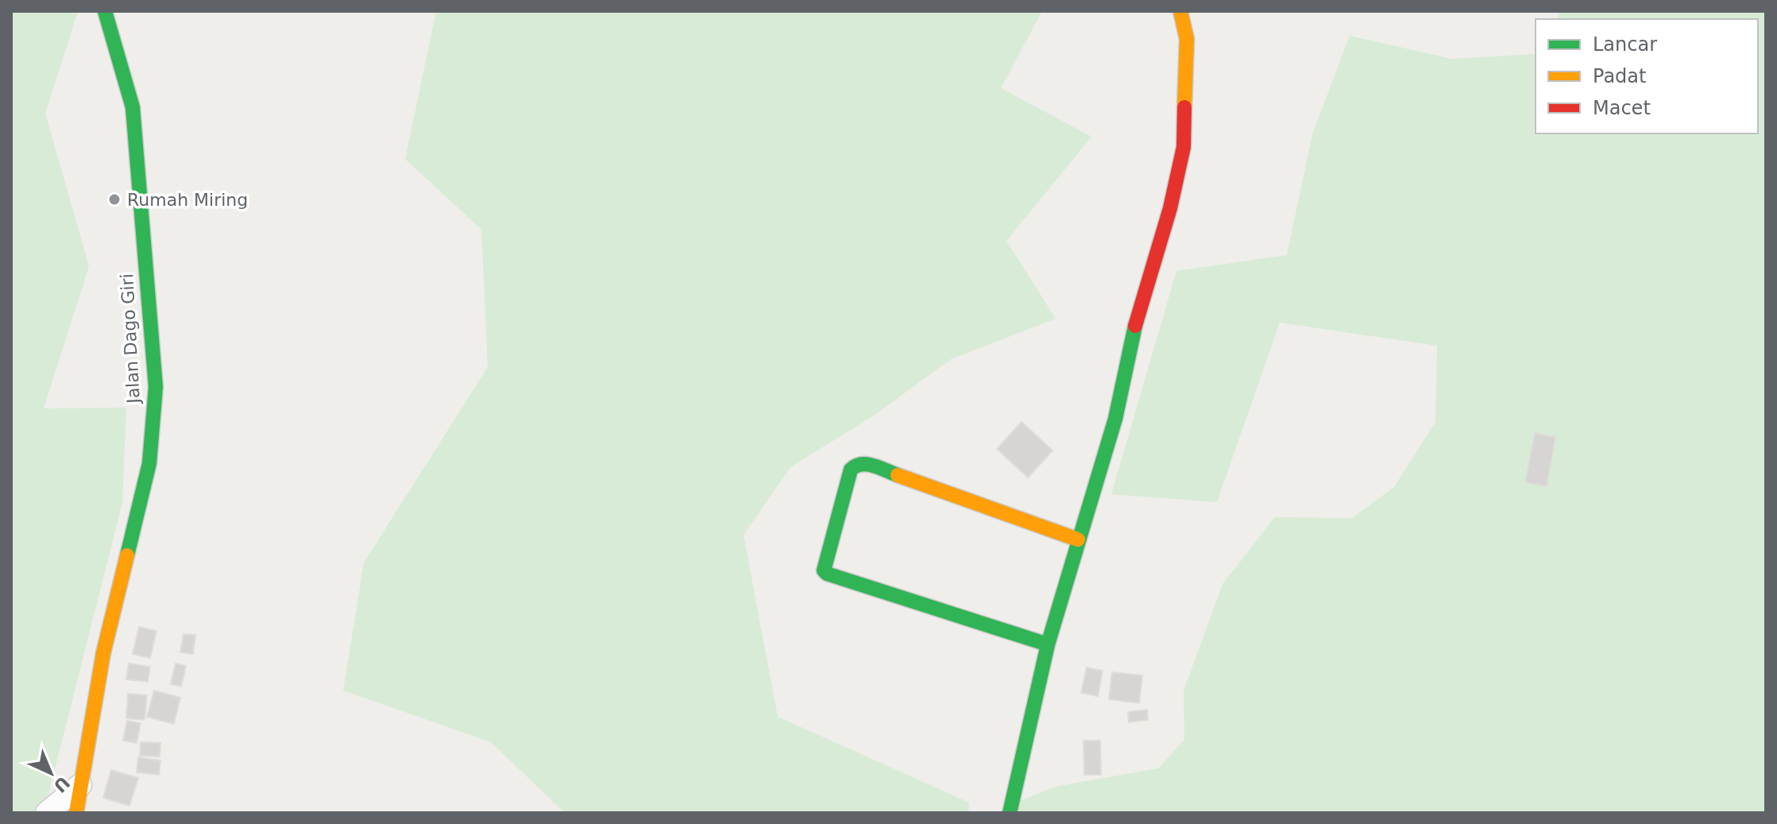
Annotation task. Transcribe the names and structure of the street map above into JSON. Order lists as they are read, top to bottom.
{
  "streets": {
    "street": ["Jalan Dago Giri"]
  },
  "places": ["Rumah Miring"],
  "legend": ["Lancar", "Padat", "Macet"],
  "north": "bottom right"
}
